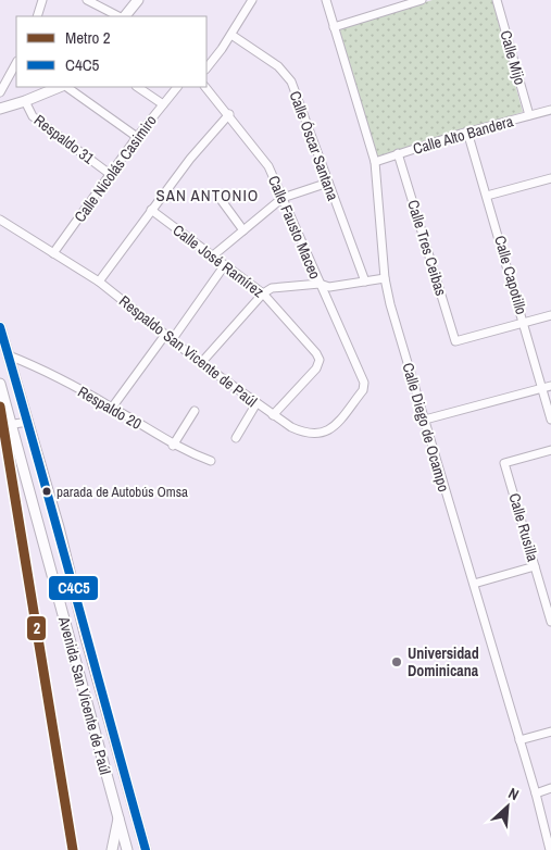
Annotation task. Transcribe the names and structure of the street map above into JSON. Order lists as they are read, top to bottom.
{
  "streets": {
    "main road": ["Avenida San Vicente de Paúl"],
    "street": [
      "Calle Mijo",
      "Calle Alto Bandera",
      "Respaldo 31",
      "Calle Óscar Santana",
      "Calle Nicolás Casimiro",
      "Calle Fausto Maceo",
      "Calle Tres Ceibas",
      "Calle José Ramírez",
      "Calle Capotillo",
      "Respaldo San Vicente de Paúl",
      "Respaldo 20",
      "Calle Diego de Ocampo",
      "Calle Rusilla"
    ]
  },
  "crossings": [
    ["Calle Mijo", "Calle Alto Bandera"],
    ["Calle Alto Bandera", "Calle Tres Ceibas"],
    ["Calle Alto Bandera", "Calle Capotillo"],
    ["Calle Alto Bandera", "Calle Diego de Ocampo"],
    ["Respaldo 31", "Calle Nicolás Casimiro"],
    ["Calle Nicolás Casimiro", "Respaldo San Vicente de Paúl"],
    ["Calle Fausto Maceo", "Respaldo San Vicente de Paúl"],
    ["Calle Tres Ceibas", "Calle Capotillo"],
    ["Calle José Ramírez", "Respaldo San Vicente de Paúl"],
    ["Respaldo 20", "Avenida San Vicente de Paúl"]
  ],
  "districts": ["SAN ANTONIO"],
  "places": ["parada de Autobús Omsa", "Universidad Dominicana"],
  "lines": ["transit line C4C5", "metro line 2"],
  "legend": ["Metro 2", "C4C5"],
  "north": "top right"
}
